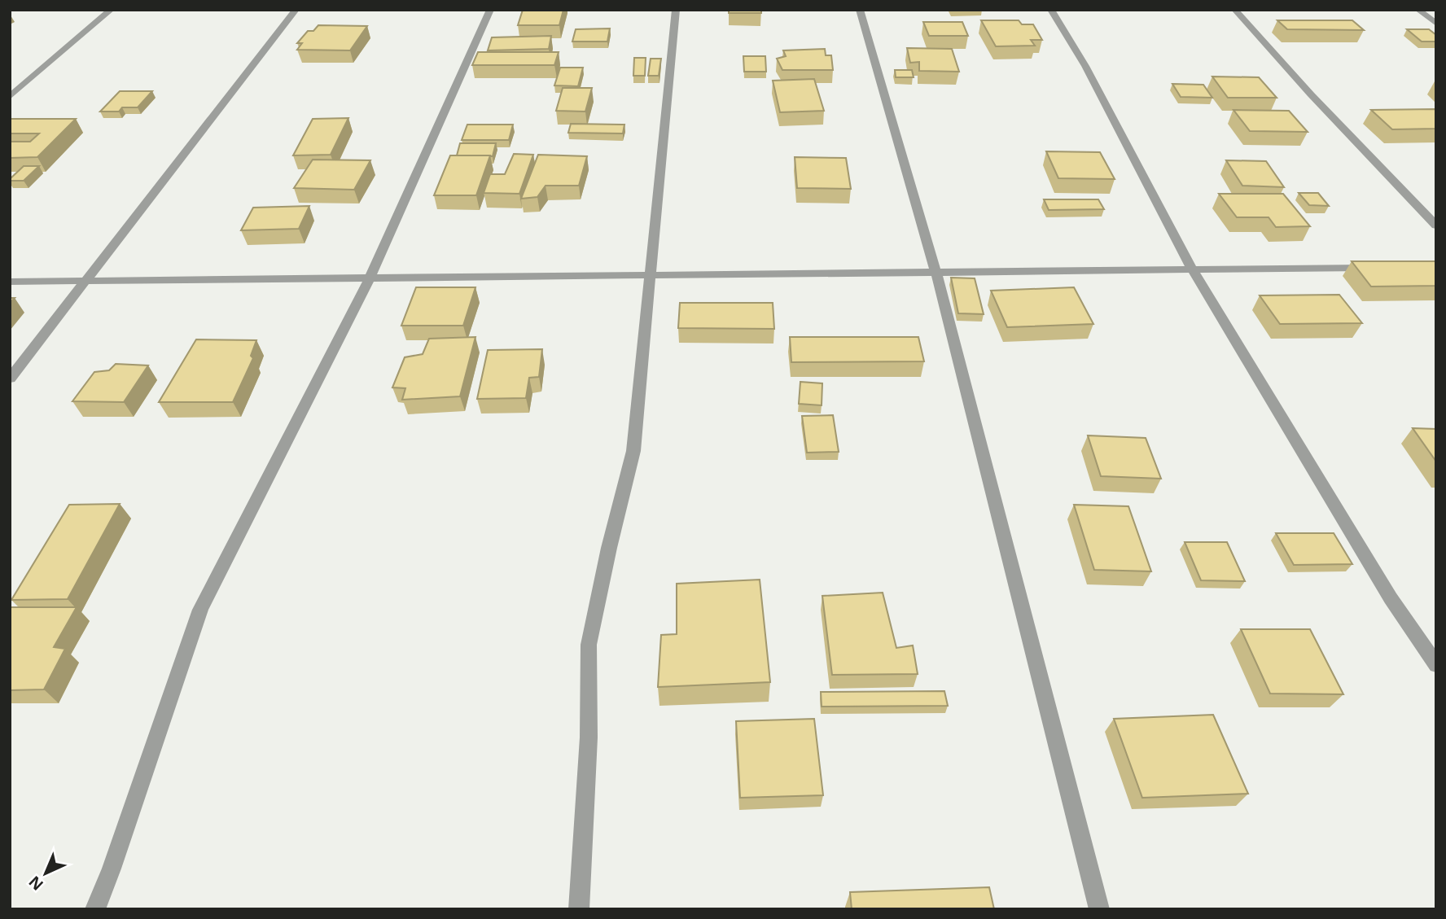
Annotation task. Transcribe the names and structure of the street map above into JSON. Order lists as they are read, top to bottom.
{
  "north": "bottom left"
}
